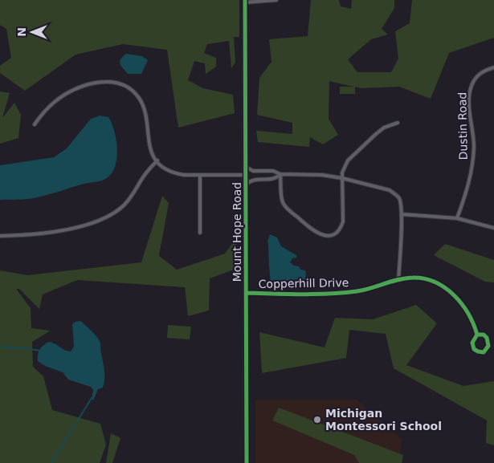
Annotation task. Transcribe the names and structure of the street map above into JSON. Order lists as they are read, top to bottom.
{
  "streets": {
    "street": ["Dustin Road", "Mount Hope Road", "Copperhill Drive"]
  },
  "crossings": [
    ["Mount Hope Road", "Copperhill Drive"]
  ],
  "places": ["Michigan Montessori School"],
  "north": "left"
}
